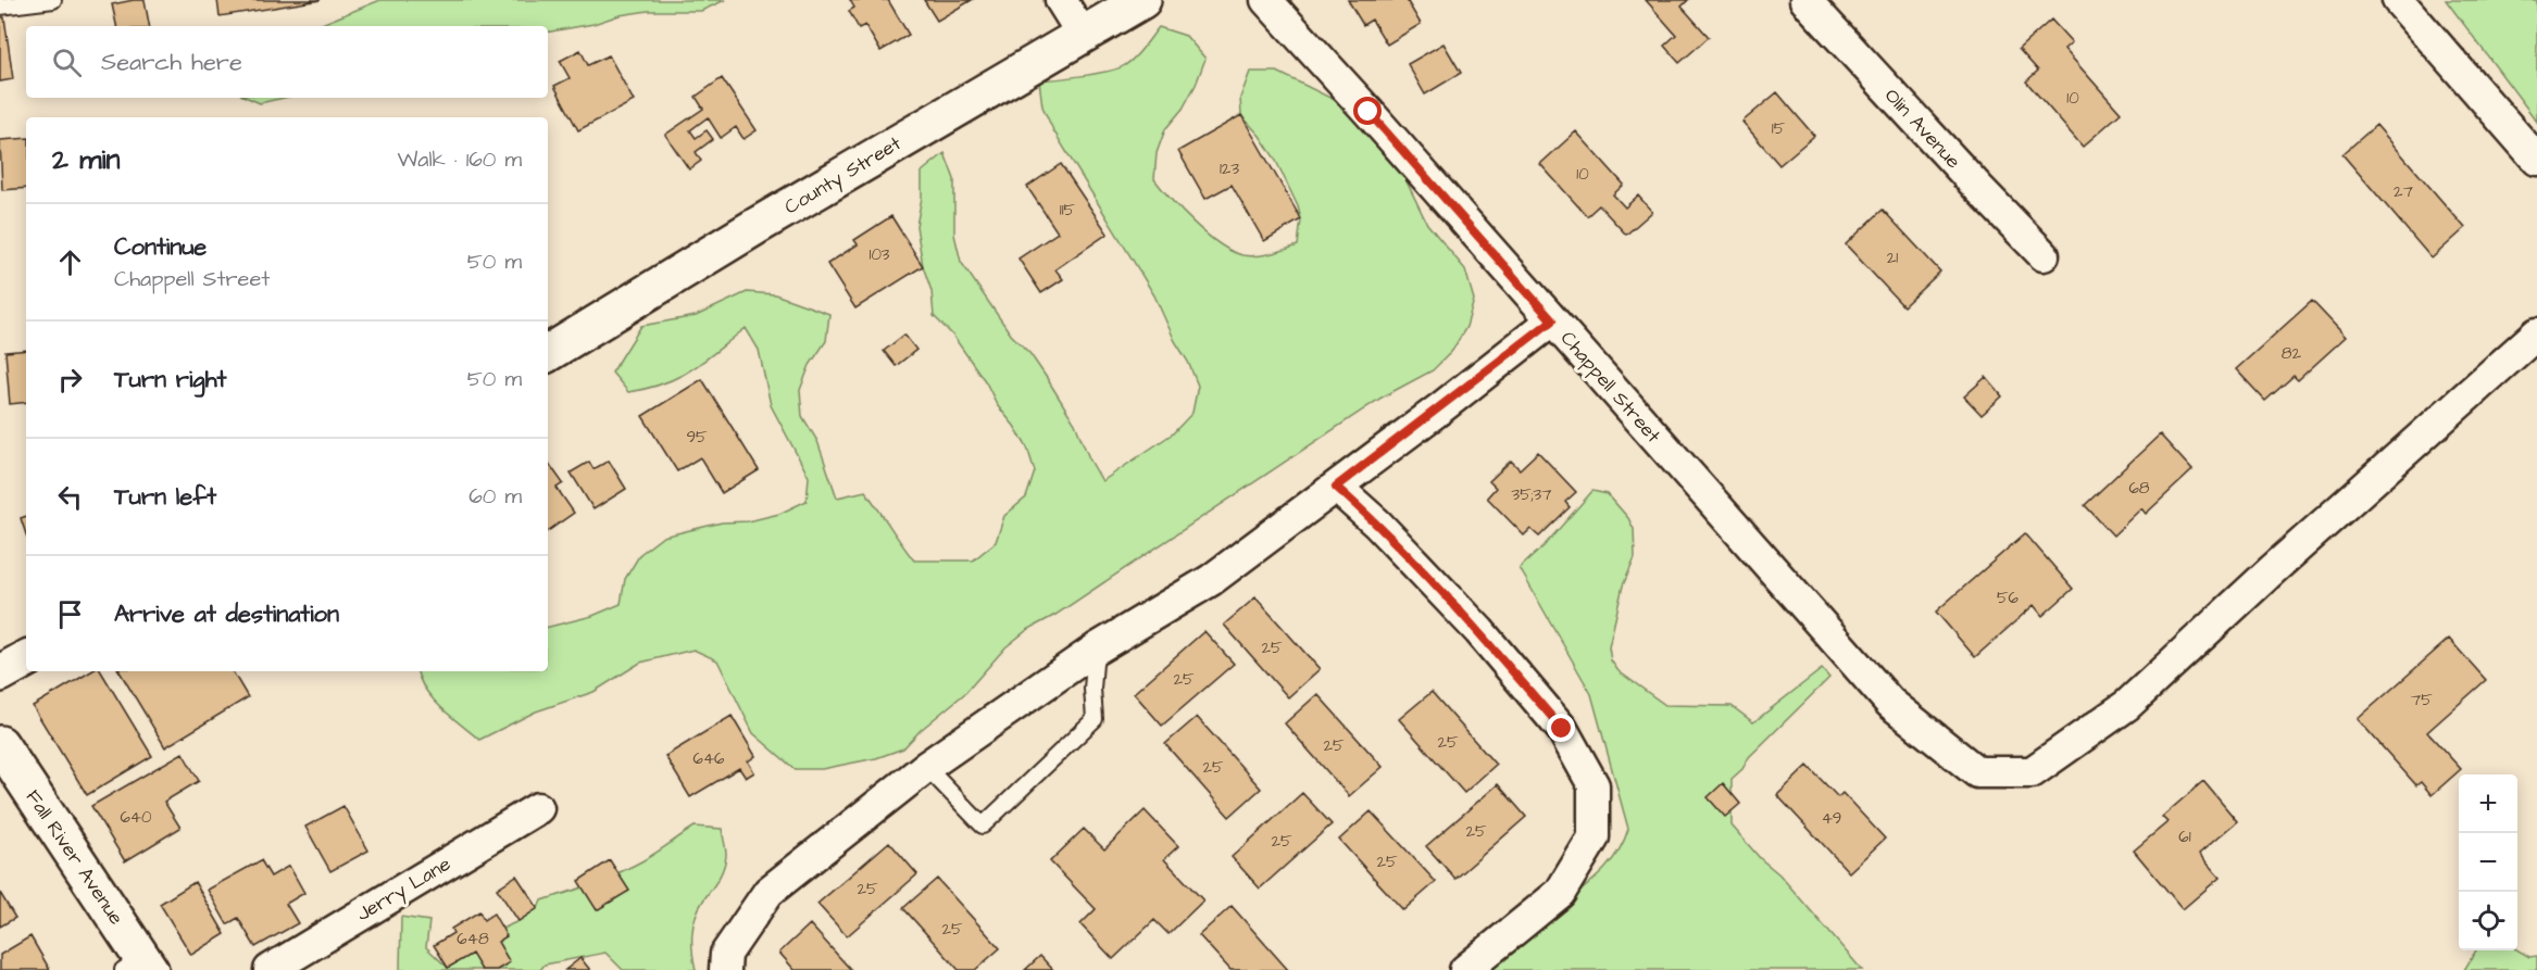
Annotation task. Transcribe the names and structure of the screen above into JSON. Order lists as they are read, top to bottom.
{
  "streets": {
    "street": [
      "Olin Avenue",
      "County Street",
      "Chappell Street",
      "Fall River Avenue",
      "Jerry Lane"
    ]
  },
  "house_numbers": [
    "10",
    "15",
    "123",
    "10",
    "27",
    "115",
    "103",
    "21",
    "82",
    "95",
    "68",
    "35;37",
    "56",
    "25",
    "25",
    "75",
    "25",
    "25",
    "646",
    "25",
    "640",
    "49",
    "25",
    "61",
    "25",
    "25",
    "25",
    "25",
    "648"
  ],
  "page": {
    "search": "Search here",
    "heading": ["2 min", "Walk · 160 m"],
    "list": [
      ["Continue", "Chappell Street", "50 m"],
      ["Turn right", "50 m"],
      ["Turn left", "60 m"],
      "Arrive at destination"
    ],
    "map_buttons": ["+", "−"]
  }
}
